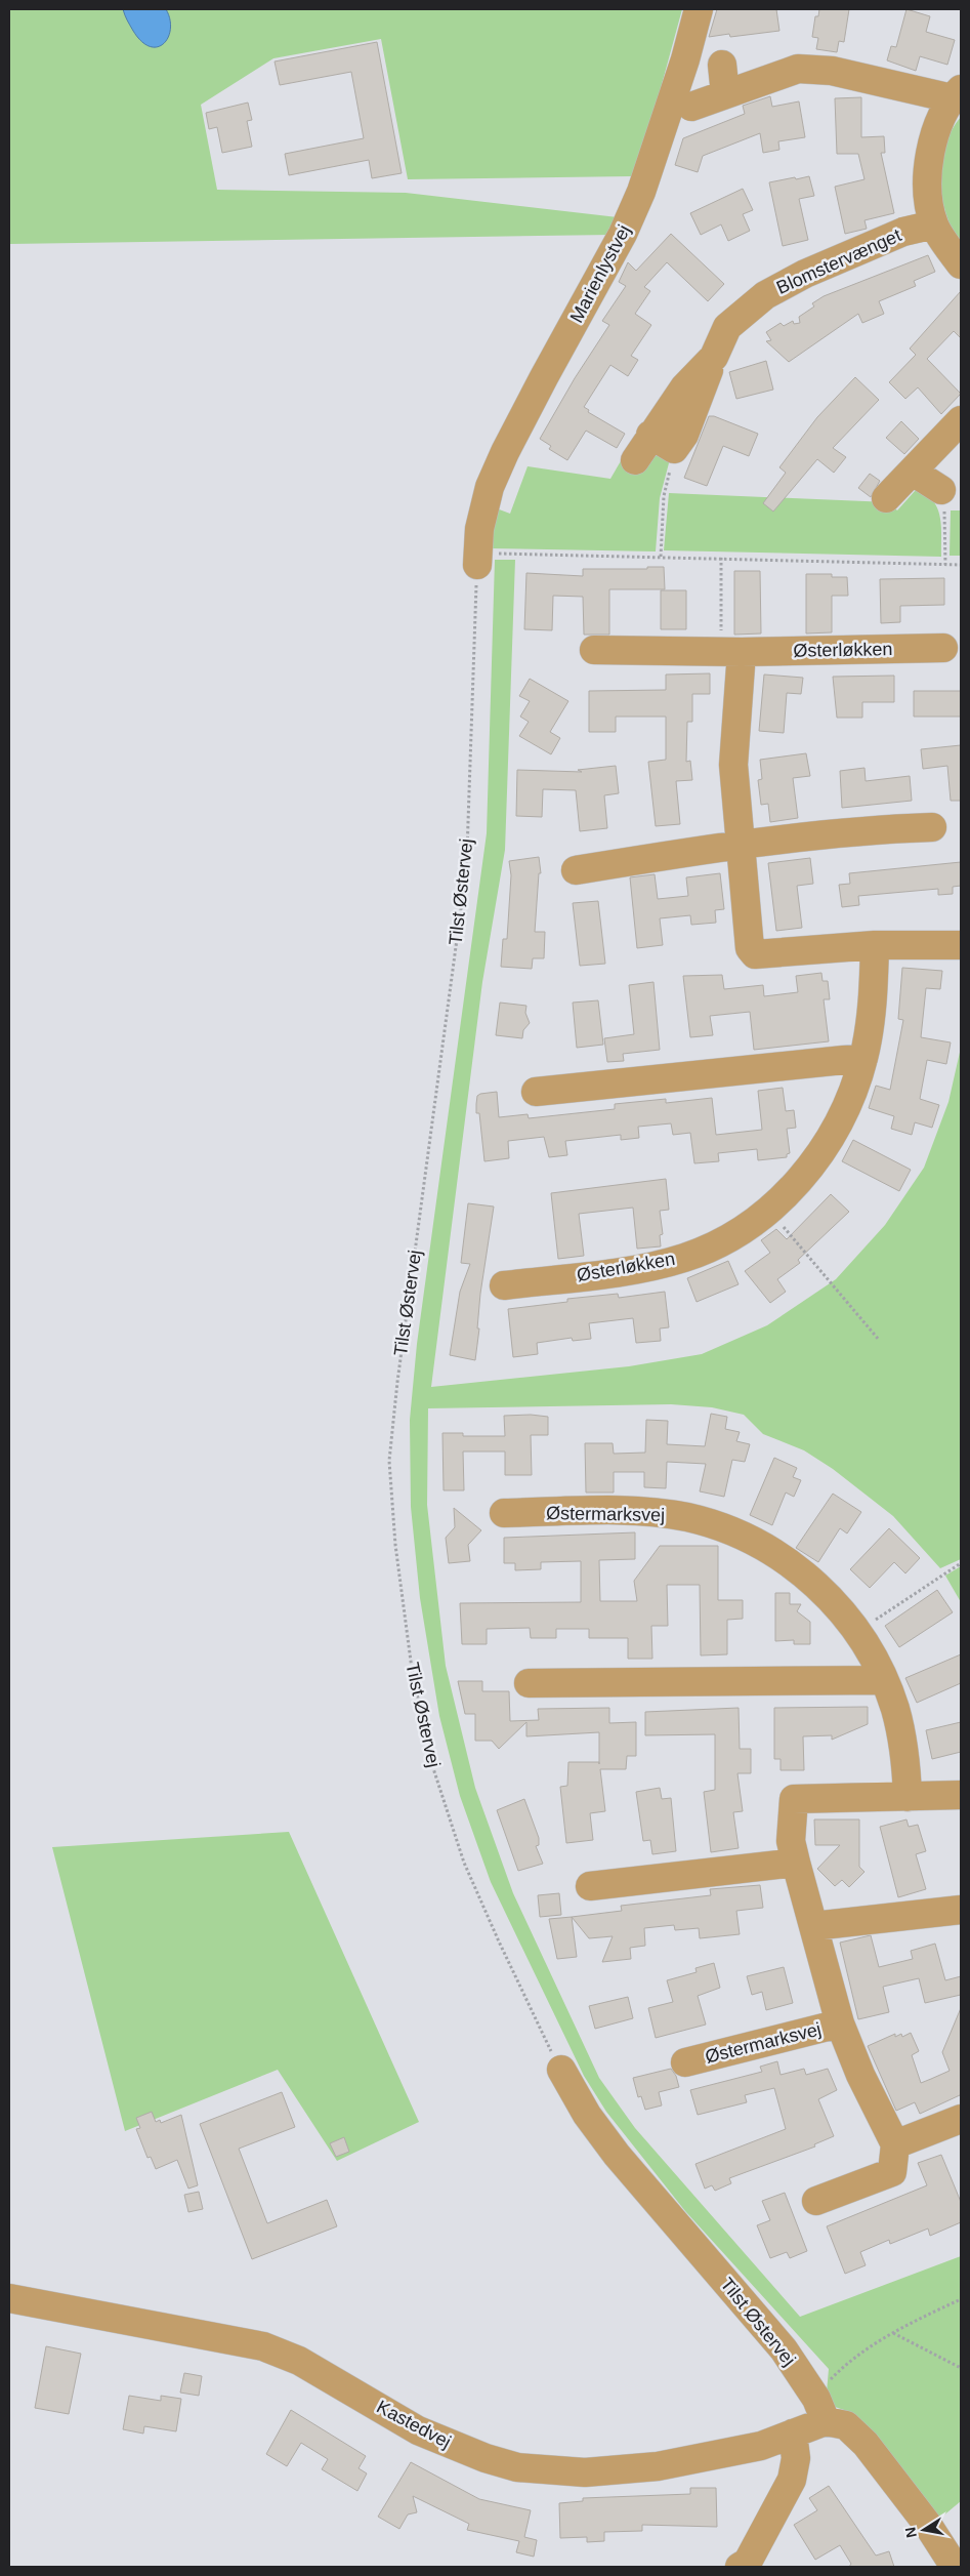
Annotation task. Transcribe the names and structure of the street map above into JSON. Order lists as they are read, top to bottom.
{
  "streets": {
    "street": [
      "Blomstervænget",
      "Marienlystvej",
      "Østerløkken",
      "Tilst Østervej",
      "Østermarksvej",
      "Kastedvej"
    ]
  },
  "crossings": [
    ["Marienlystvej", "Tilst Østervej"],
    ["Tilst Østervej", "Kastedvej"]
  ],
  "north": "left"
}
